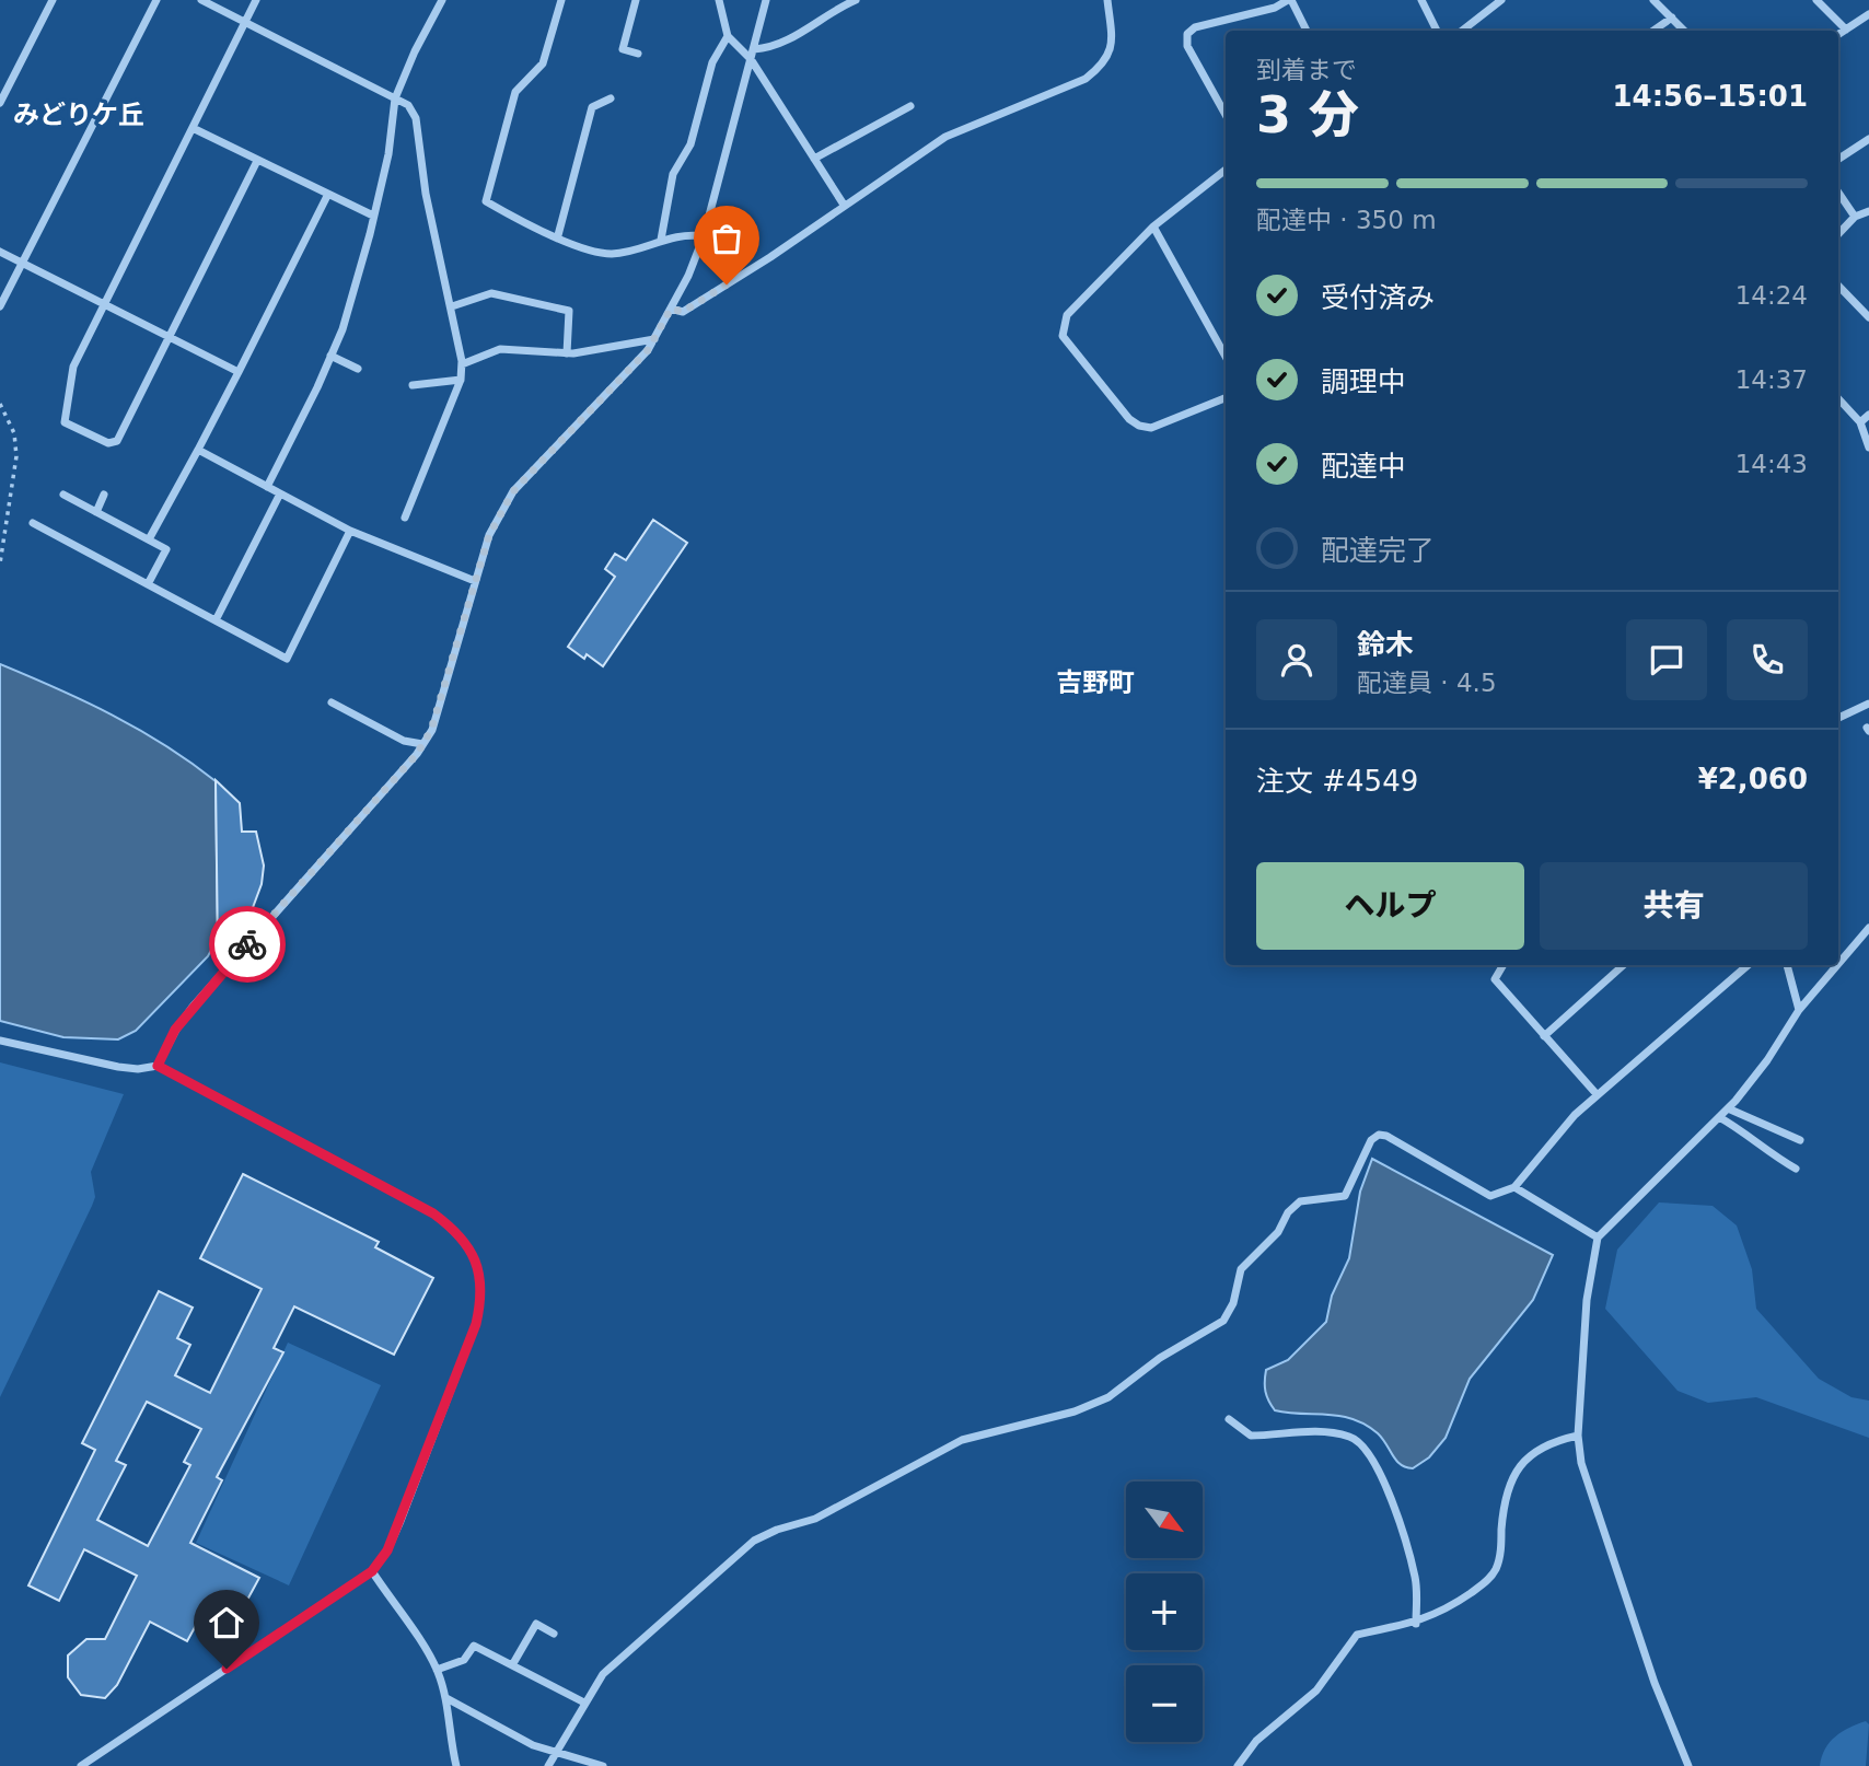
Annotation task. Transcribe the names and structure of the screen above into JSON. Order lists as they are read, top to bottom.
{
  "districts": ["みどりケ丘", "吉野町"],
  "north": "bottom right",
  "page": {
    "heading": ["3 分", "到着まで", "14:56–15:01"],
    "panel": [
      "鈴木",
      "配達員 · 4.5",
      "注文 #4549",
      "¥2,060"
    ],
    "bar": "配達中 · 350 m",
    "list": [
      ["受付済み", "14:24"],
      ["調理中", "14:37"],
      ["配達中", "14:43"],
      "配達完了"
    ],
    "buttons": ["ヘルプ", "共有"],
    "map_buttons": ["+", "−"]
  }
}
